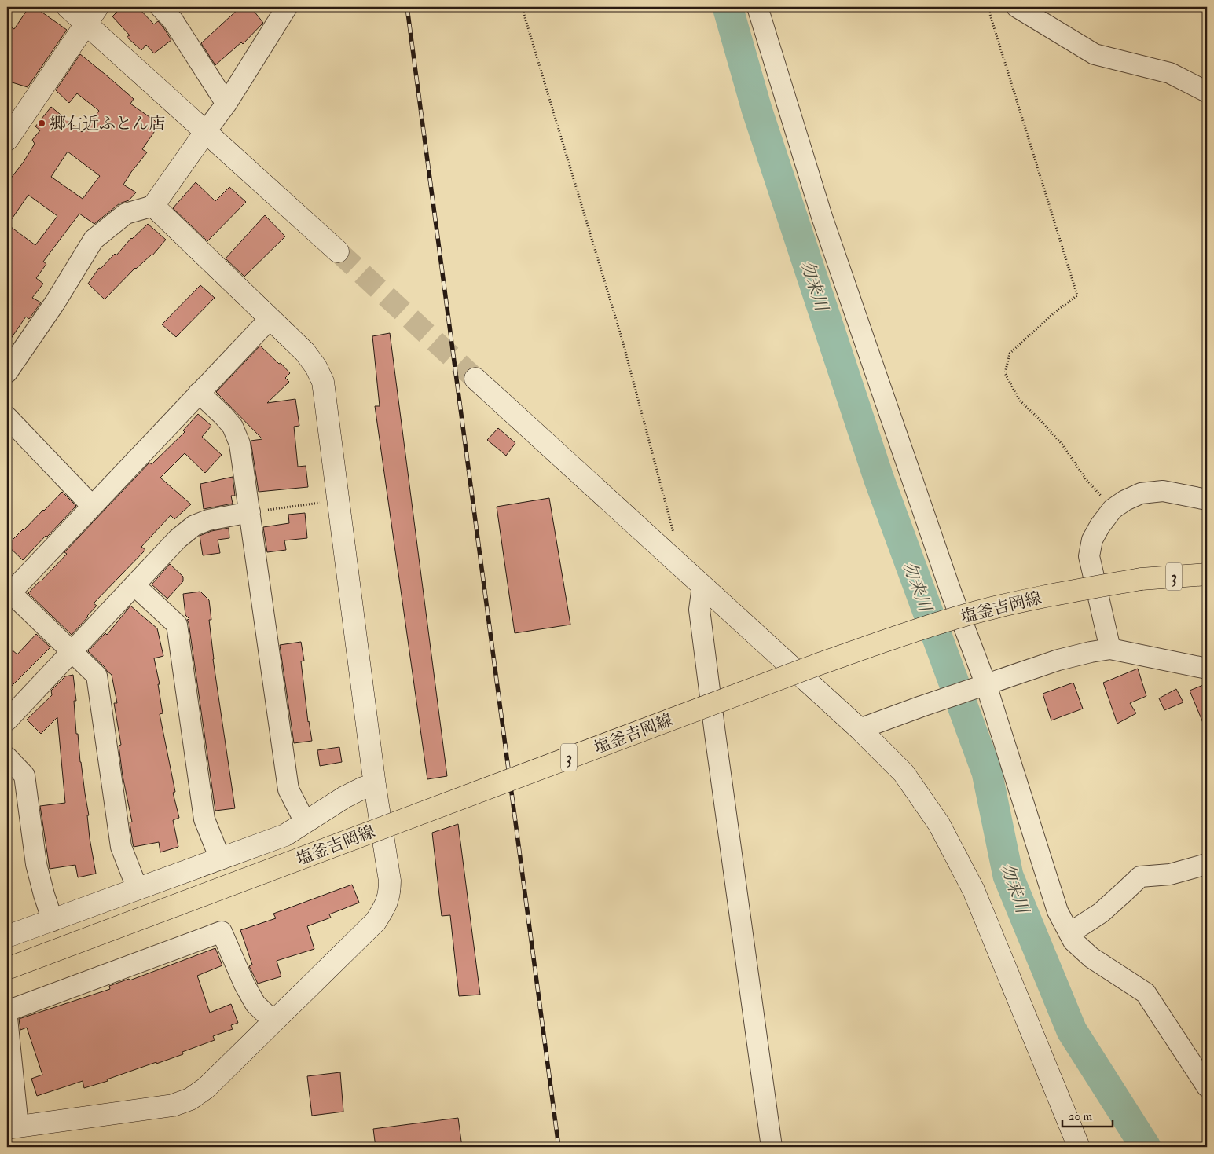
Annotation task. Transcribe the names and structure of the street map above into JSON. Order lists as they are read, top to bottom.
{
  "streets": {
    "main road": ["3", "塩釜吉岡線"]
  },
  "water": ["勿来川"],
  "places": ["郷右近ふとん店"],
  "scale_bar": "20 m"
}
